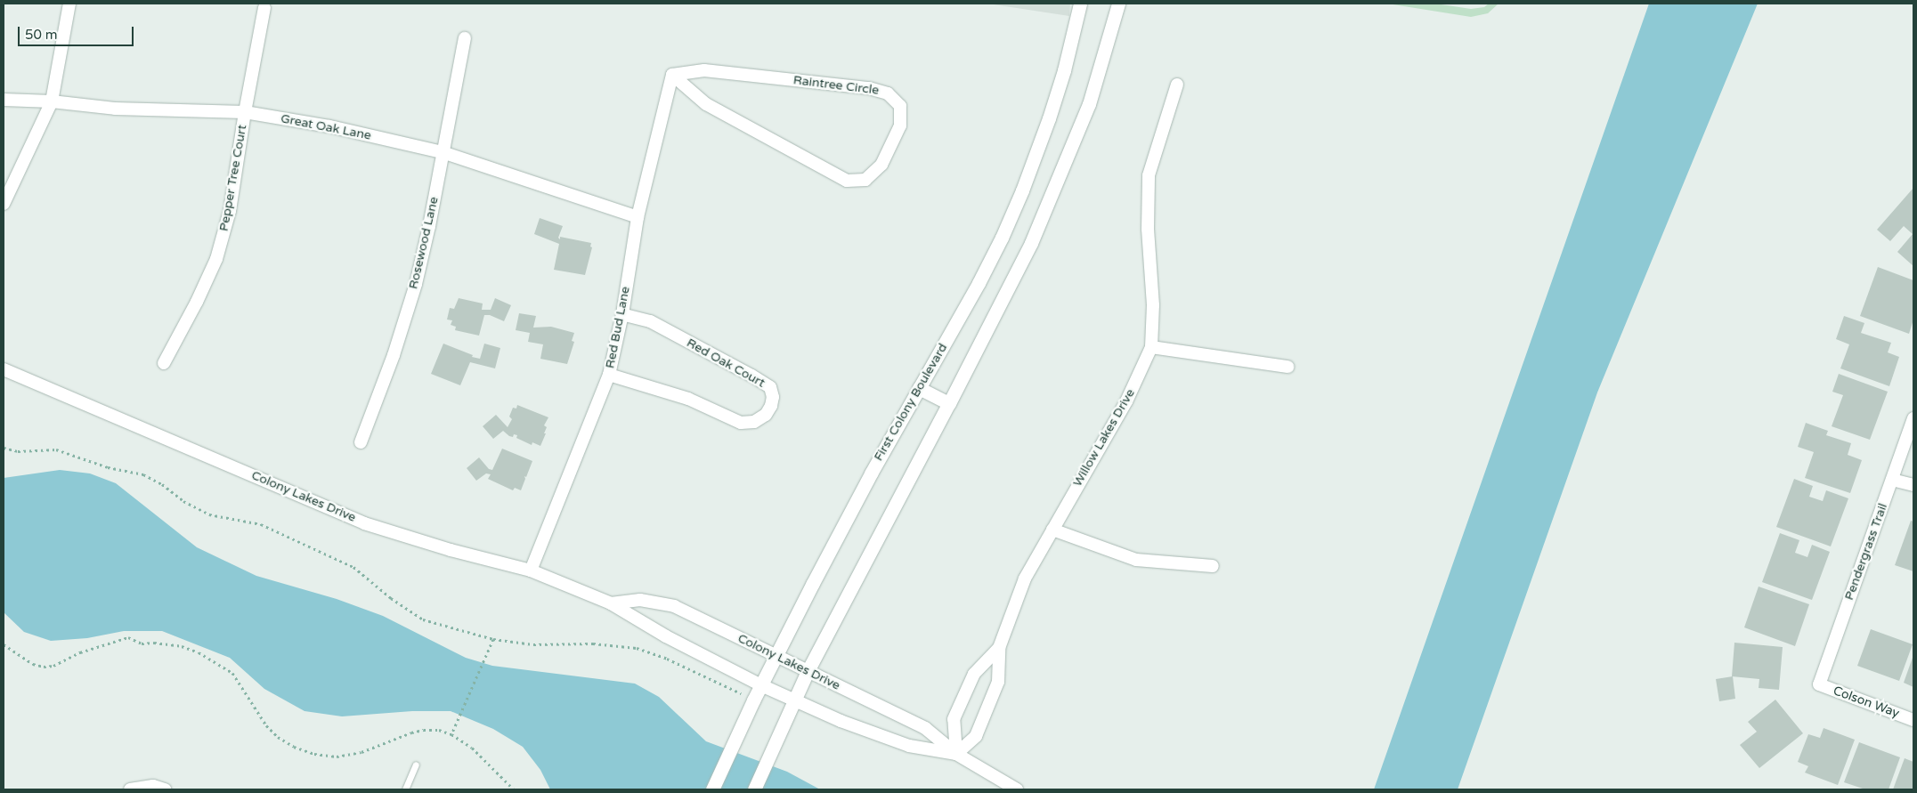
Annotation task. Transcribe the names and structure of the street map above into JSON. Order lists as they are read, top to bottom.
{
  "streets": {
    "main road": ["First Colony Boulevard"],
    "street": [
      "Raintree Circle",
      "Great Oak Lane",
      "Pepper Tree Court",
      "Rosewood Lane",
      "Red Bud Lane",
      "Red Oak Court",
      "Willow Lakes Drive",
      "Colony Lakes Drive",
      "Pendergrass Trail",
      "Colson Way"
    ]
  },
  "crossings": [
    ["Raintree Circle", "Red Bud Lane"],
    ["Great Oak Lane", "Pepper Tree Court"],
    ["Great Oak Lane", "Rosewood Lane"],
    ["Great Oak Lane", "Red Bud Lane"],
    ["Red Bud Lane", "Red Oak Court"],
    ["Red Bud Lane", "Colony Lakes Drive"],
    ["First Colony Boulevard", "Colony Lakes Drive"],
    ["Willow Lakes Drive", "Colony Lakes Drive"],
    ["Pendergrass Trail", "Colson Way"]
  ],
  "scale_bar": "50 m"
}
